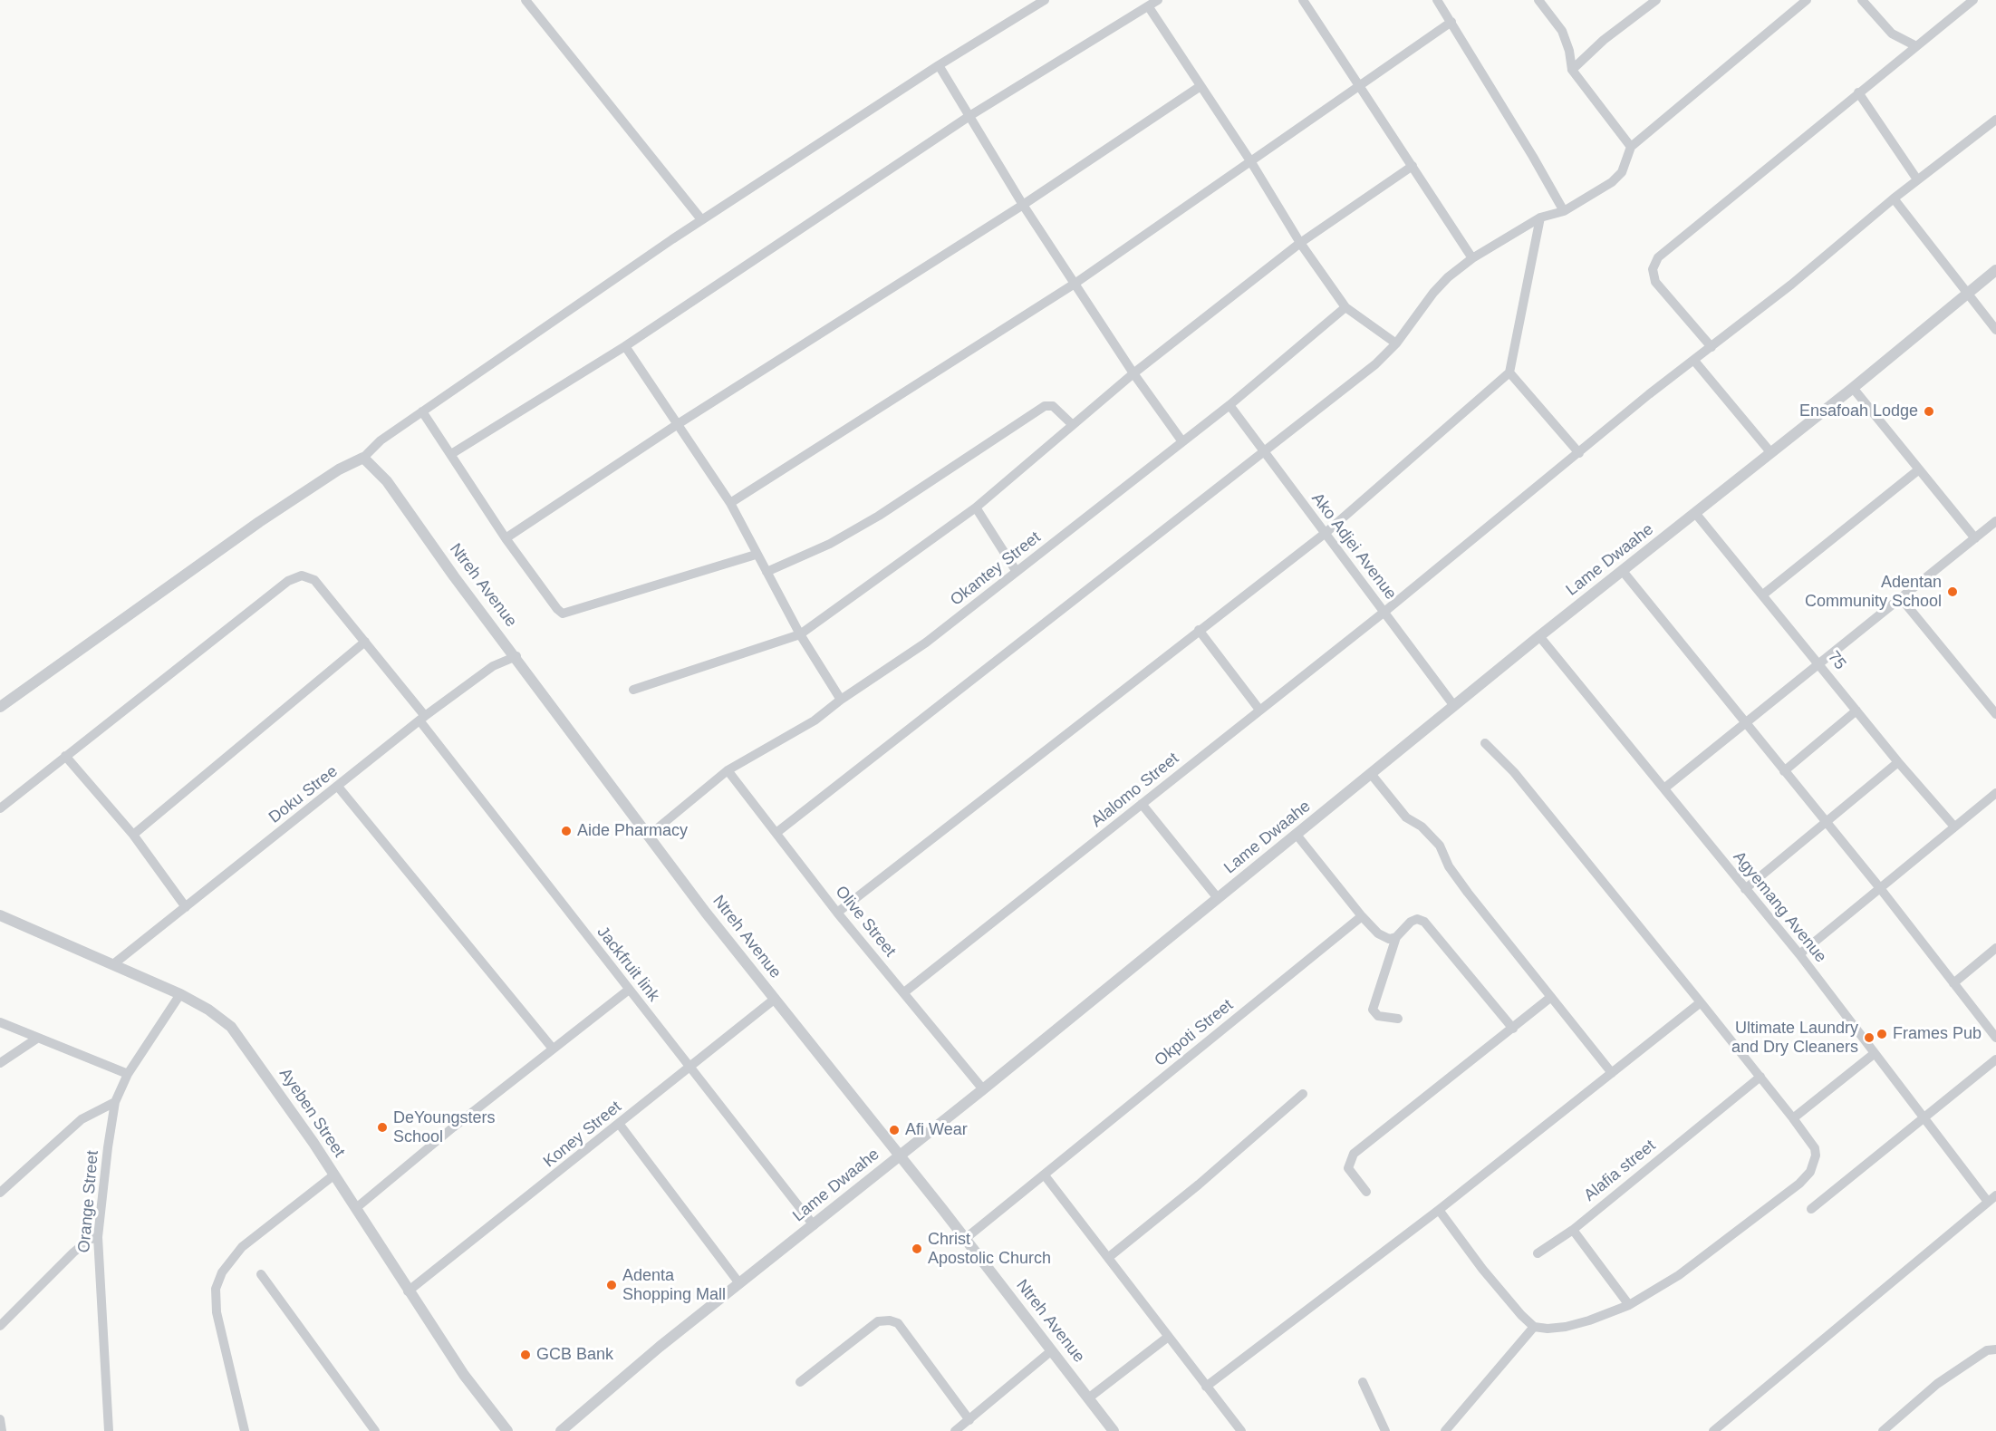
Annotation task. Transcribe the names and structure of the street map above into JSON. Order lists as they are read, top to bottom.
{
  "streets": {
    "street": [
      "Ako Adjei Avenue",
      "Lame Dwaahe",
      "Okantey Street",
      "Ntreh Avenue",
      "75",
      "Alalomo Street",
      "Doku Stree",
      "Agyemang Avenue",
      "Olive Street",
      "Jackfruit link",
      "Okpoti Street",
      "Ayeben Street",
      "Koney Street",
      "Alafia street",
      "Orange Street"
    ]
  },
  "crossings": [
    ["Ako Adjei Avenue", "Lame Dwaahe"],
    ["Ako Adjei Avenue", "Okantey Street"],
    ["Ako Adjei Avenue", "Alalomo Street"],
    ["Lame Dwaahe", "Ntreh Avenue"],
    ["Lame Dwaahe", "75"],
    ["Lame Dwaahe", "Agyemang Avenue"],
    ["Lame Dwaahe", "Olive Street"],
    ["Lame Dwaahe", "Jackfruit link"],
    ["Okantey Street", "Ntreh Avenue"],
    ["Okantey Street", "Olive Street"],
    ["Ntreh Avenue", "Doku Stree"],
    ["Ntreh Avenue", "Okpoti Street"],
    ["Ntreh Avenue", "Koney Street"],
    ["Alalomo Street", "Olive Street"],
    ["Doku Stree", "Jackfruit link"],
    ["Doku Stree", "Ayeben Street"],
    ["Jackfruit link", "Koney Street"],
    ["Ayeben Street", "Koney Street"],
    ["Ayeben Street", "Orange Street"]
  ],
  "places": [
    "Ensafoah Lodge",
    "Adentan Community School",
    "Aide Pharmacy",
    "Frames Pub",
    "Ultimate Laundry and Dry Cleaners",
    "DeYoungsters School",
    "Afi Wear",
    "Christ Apostolic Church",
    "Adenta Shopping Mall",
    "GCB Bank"
  ]
}
